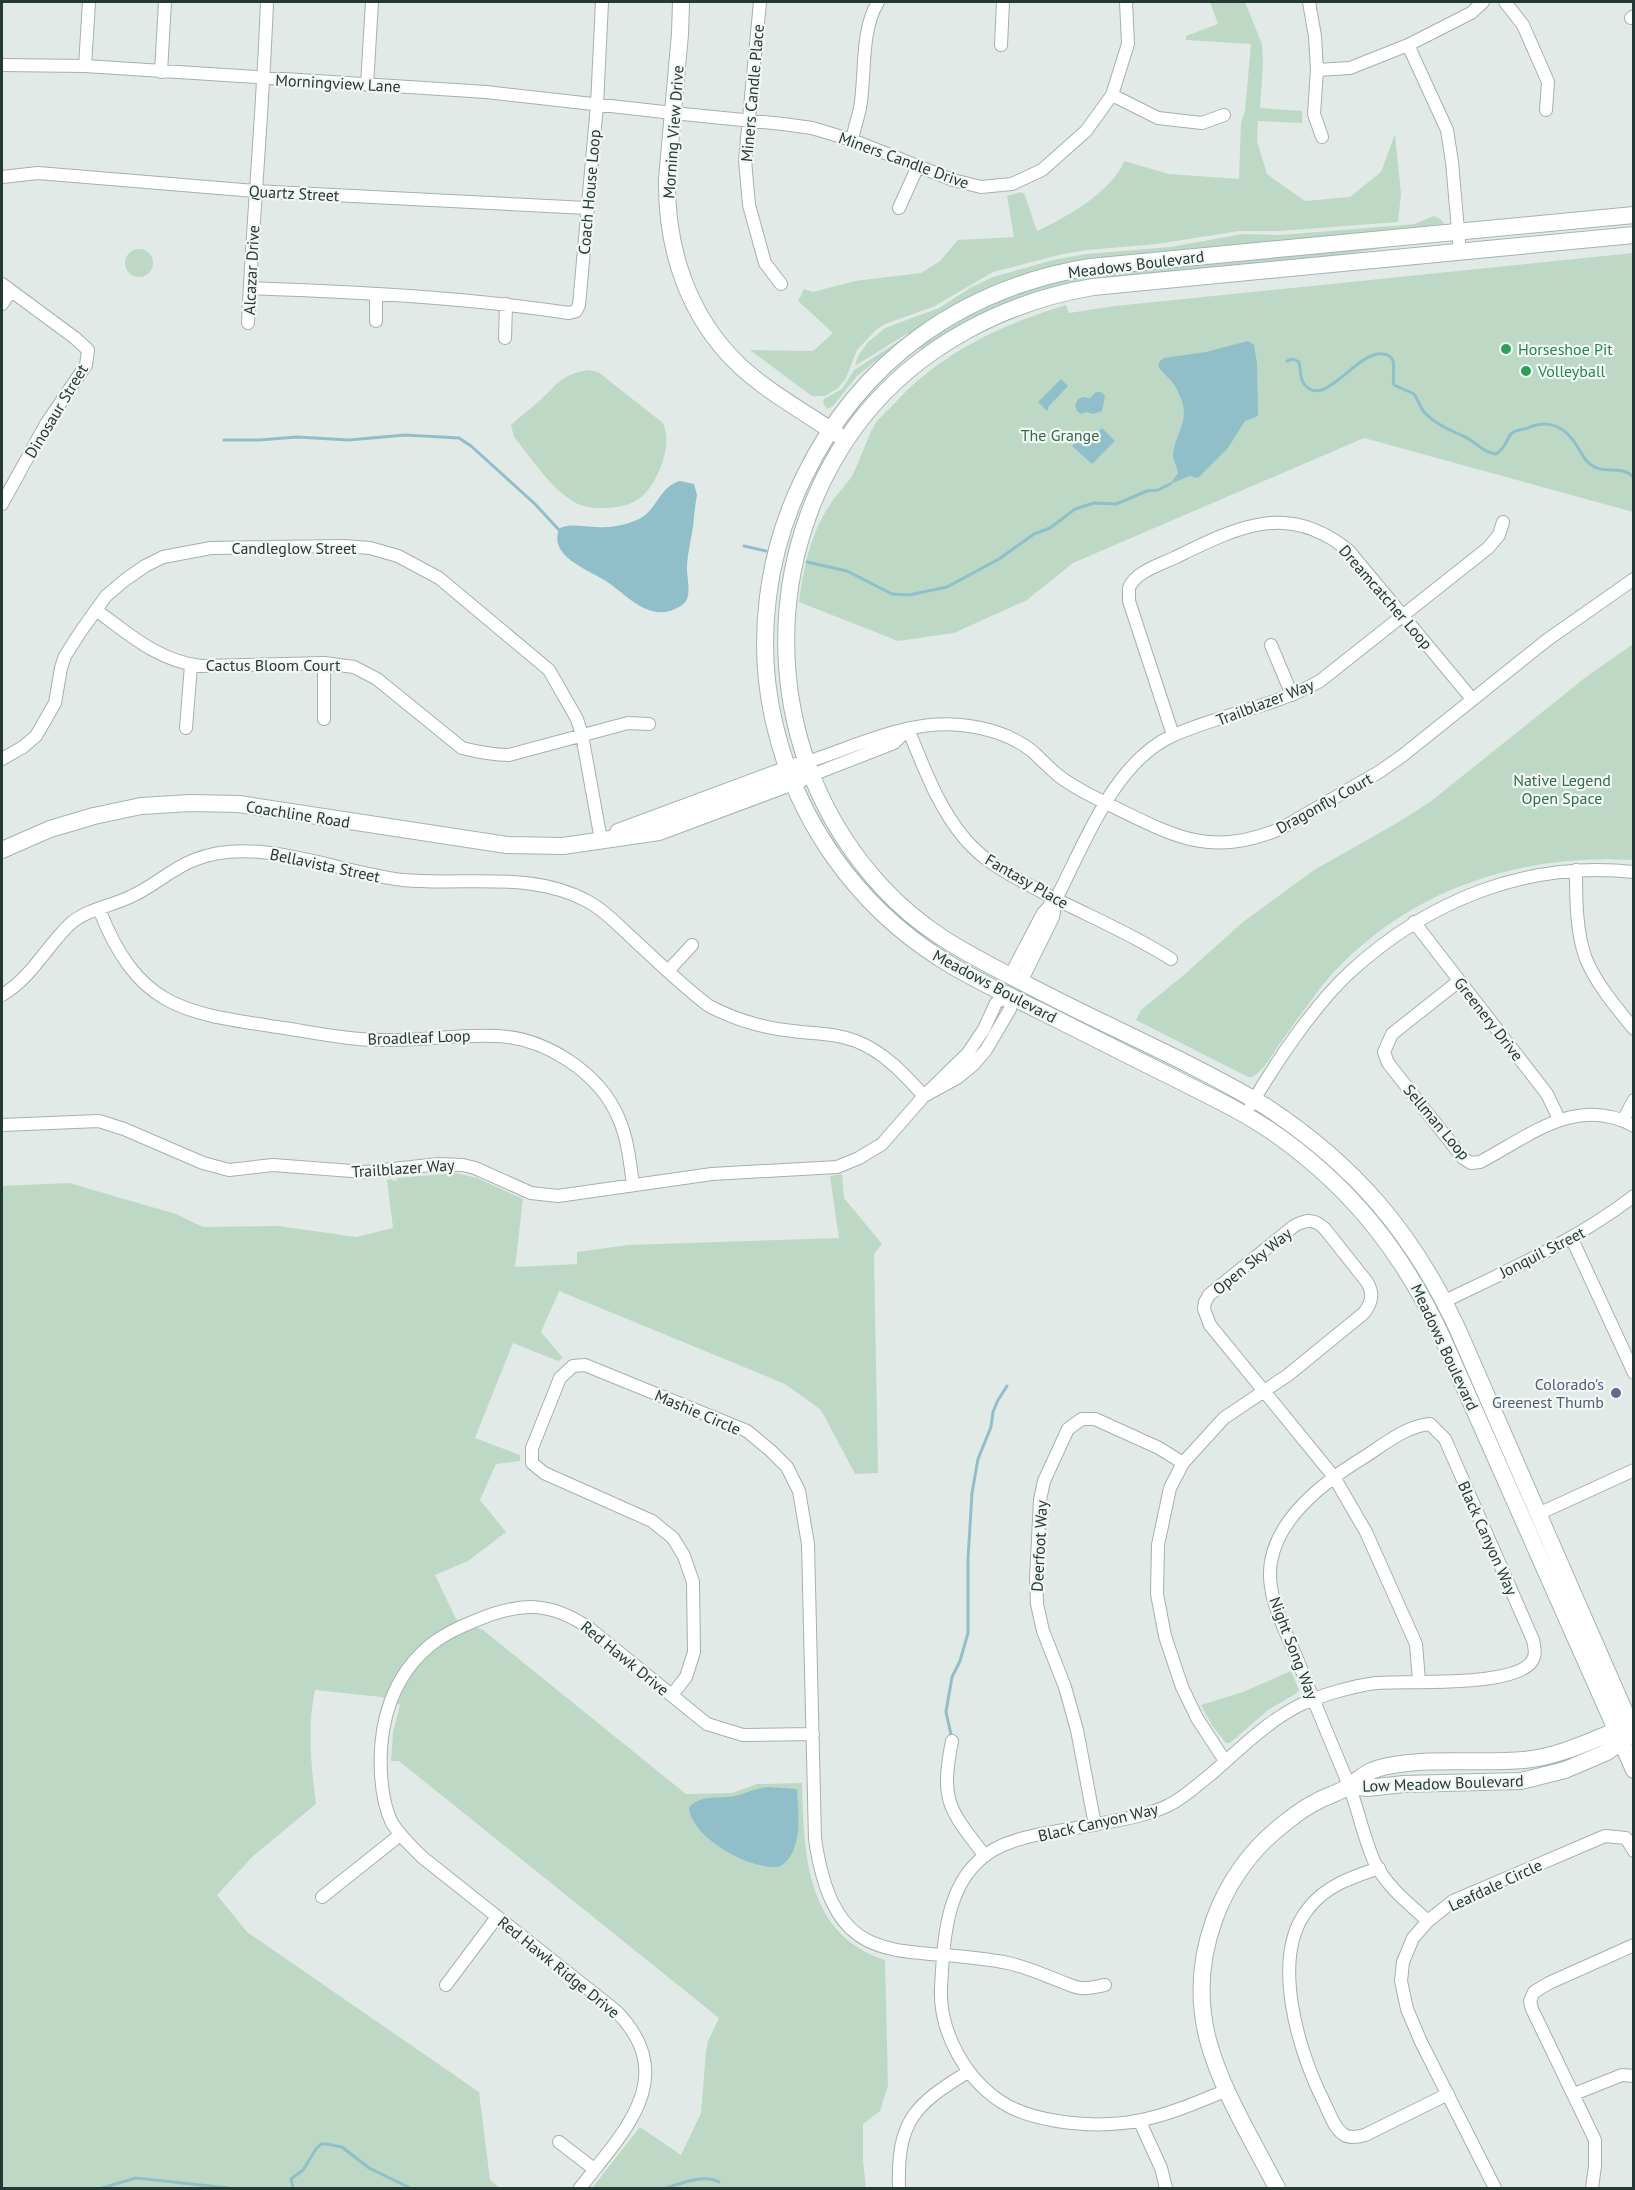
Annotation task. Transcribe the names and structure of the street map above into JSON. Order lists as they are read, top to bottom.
{
  "streets": {
    "main road": [
      "Morning View Drive",
      "Meadows Boulevard",
      "Coachline Road",
      "Low Meadow Boulevard"
    ],
    "street": [
      "Morningview Lane",
      "Miners Candle Place",
      "Miners Candle Drive",
      "Coach House Loop",
      "Quartz Street",
      "Alcazar Drive",
      "Dinosaur Street",
      "Candleglow Street",
      "Dreamcatcher Loop",
      "Cactus Bloom Court",
      "Trailblazer Way",
      "Dragonfly Court",
      "Bellavista Street",
      "Fantasy Place",
      "Greenery Drive",
      "Broadleaf Loop",
      "Sellman Loop",
      "Jonquil Street",
      "Open Sky Way",
      "Mashie Circle",
      "Black Canyon Way",
      "Deerfoot Way",
      "Night Song Way",
      "Red Hawk Drive",
      "Leafdale Circle",
      "Red Hawk Ridge Drive"
    ]
  },
  "crossings": [
    ["Morningview Lane", "Morning View Drive"],
    ["Morningview Lane", "Miners Candle Drive"],
    ["Morningview Lane", "Coach House Loop"],
    ["Morningview Lane", "Alcazar Drive"],
    ["Miners Candle Place", "Miners Candle Drive"],
    ["Morning View Drive", "Miners Candle Drive"],
    ["Morning View Drive", "Meadows Boulevard"],
    ["Coach House Loop", "Quartz Street"],
    ["Coach House Loop", "Alcazar Drive"],
    ["Quartz Street", "Alcazar Drive"],
    ["Meadows Boulevard", "Trailblazer Way"],
    ["Meadows Boulevard", "Dragonfly Court"],
    ["Meadows Boulevard", "Coachline Road"],
    ["Meadows Boulevard", "Jonquil Street"],
    ["Meadows Boulevard", "Low Meadow Boulevard"],
    ["Candleglow Street", "Cactus Bloom Court"],
    ["Candleglow Street", "Coachline Road"],
    ["Dreamcatcher Loop", "Trailblazer Way"],
    ["Dreamcatcher Loop", "Dragonfly Court"],
    ["Trailblazer Way", "Dragonfly Court"],
    ["Trailblazer Way", "Bellavista Street"],
    ["Trailblazer Way", "Fantasy Place"],
    ["Trailblazer Way", "Broadleaf Loop"],
    ["Dragonfly Court", "Coachline Road"],
    ["Dragonfly Court", "Fantasy Place"],
    ["Bellavista Street", "Broadleaf Loop"],
    ["Greenery Drive", "Sellman Loop"],
    ["Open Sky Way", "Black Canyon Way"],
    ["Open Sky Way", "Night Song Way"],
    ["Mashie Circle", "Black Canyon Way"],
    ["Mashie Circle", "Red Hawk Drive"],
    ["Black Canyon Way", "Deerfoot Way"],
    ["Black Canyon Way", "Night Song Way"],
    ["Black Canyon Way", "Low Meadow Boulevard"],
    ["Night Song Way", "Low Meadow Boulevard"],
    ["Night Song Way", "Leafdale Circle"],
    ["Red Hawk Drive", "Red Hawk Ridge Drive"]
  ],
  "parks": ["The Grange", "Native Legend Open Space"],
  "places": ["Horseshoe Pit", "Volleyball", "Colorado's Greenest Thumb"]
}
